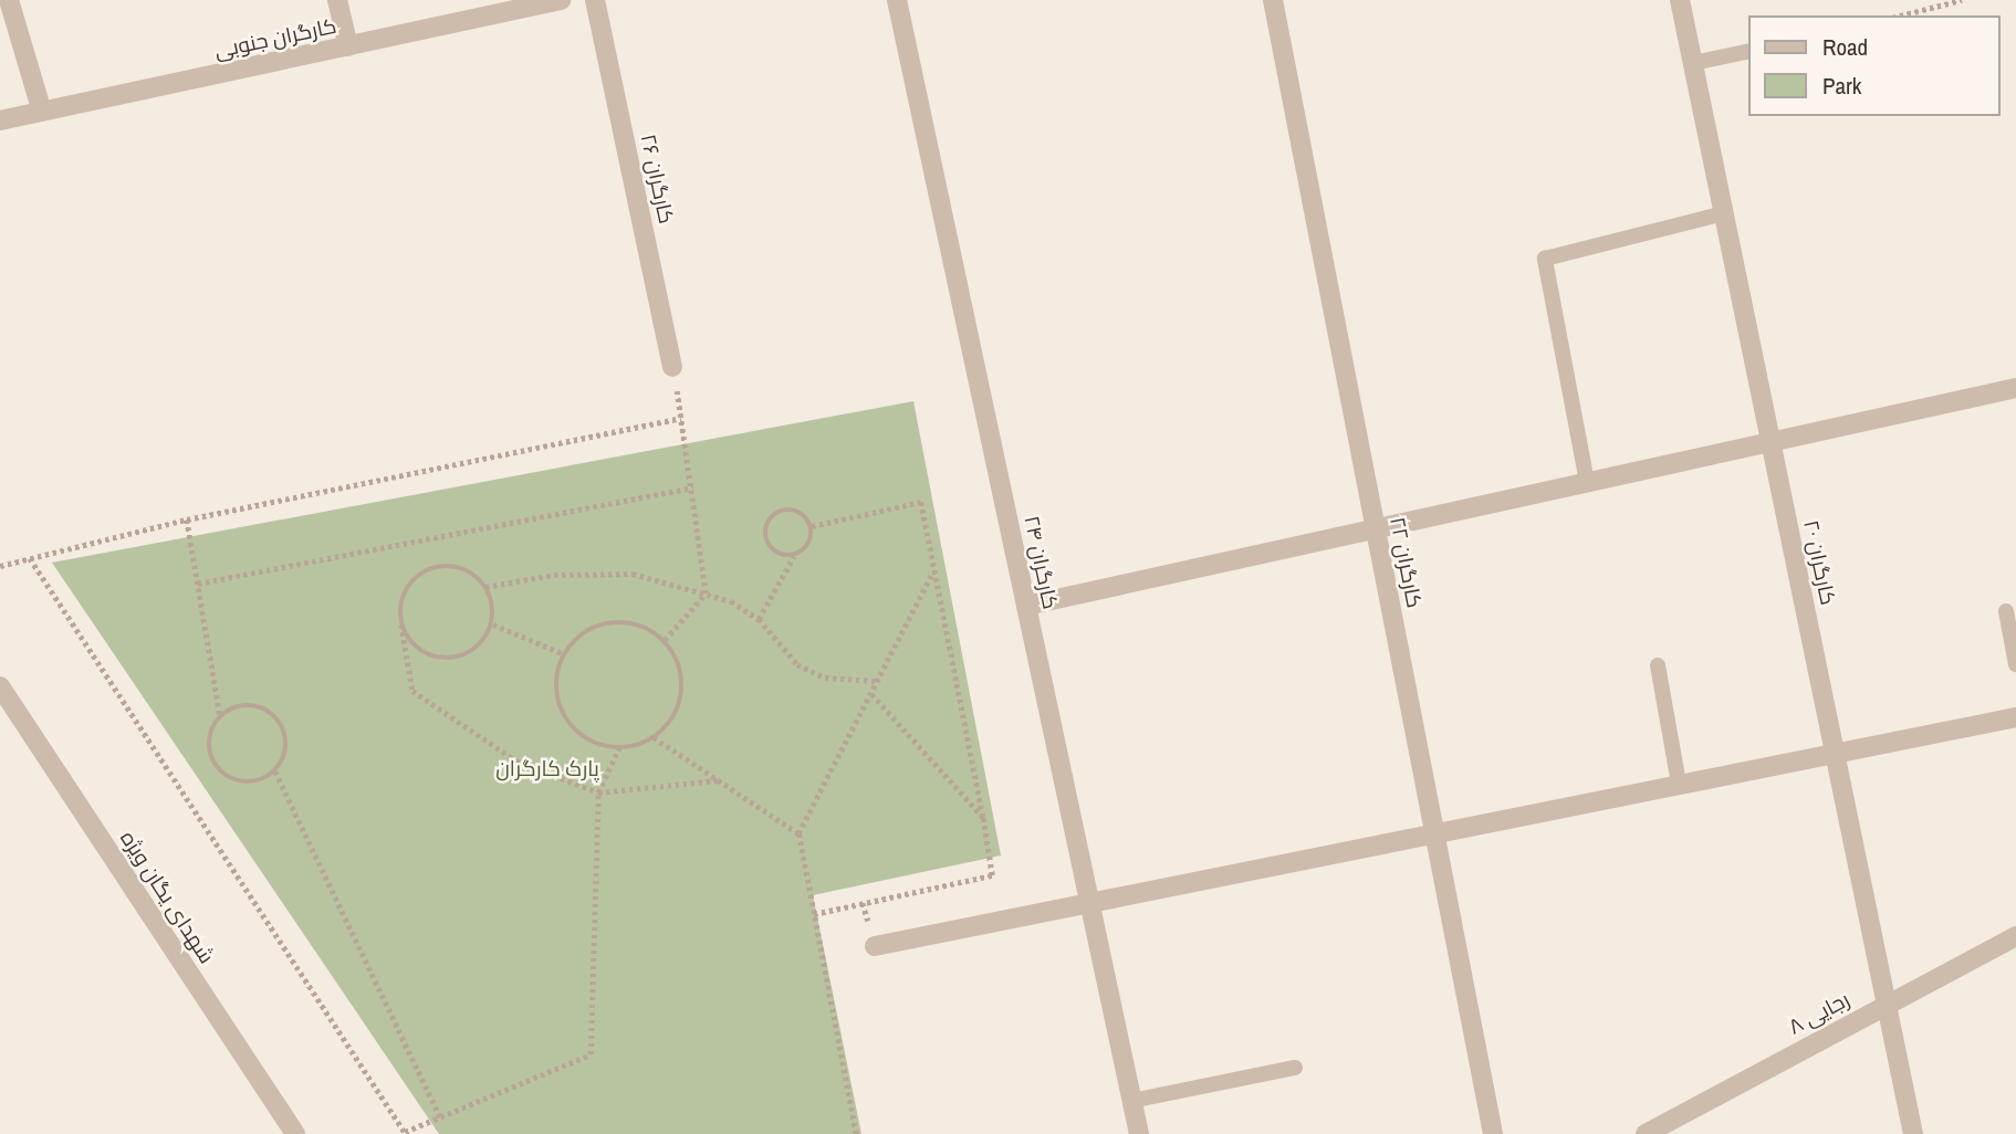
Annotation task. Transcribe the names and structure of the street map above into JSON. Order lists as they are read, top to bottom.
{
  "streets": {
    "street": [
      "کارگران جنوبی",
      "کارگران ۲۶",
      "کارگران ۲۴",
      "کارگران ۲۲",
      "کارگران ۲۰",
      "شهدای یگان ویژه",
      "رجایی ۸"
    ]
  },
  "crossings": [
    ["کارگران ۲۰", "رجایی ۸"]
  ],
  "parks": ["پارک کارگران"],
  "legend": ["Road", "Park"]
}
